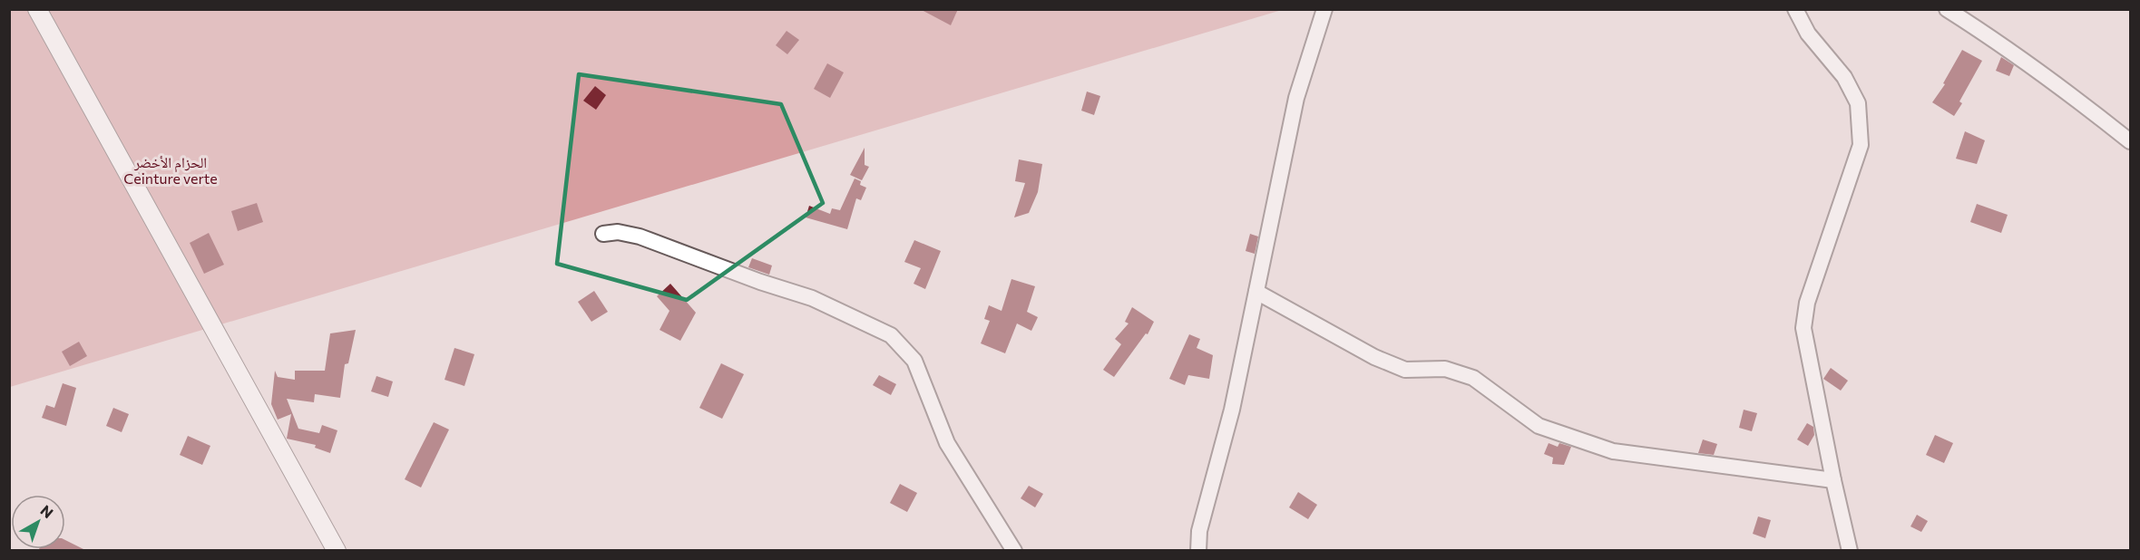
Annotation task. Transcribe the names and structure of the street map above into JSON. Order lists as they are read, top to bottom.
{
  "parks": ["الحزام الأخضر Ceinture verte"],
  "north": "top right"
}
